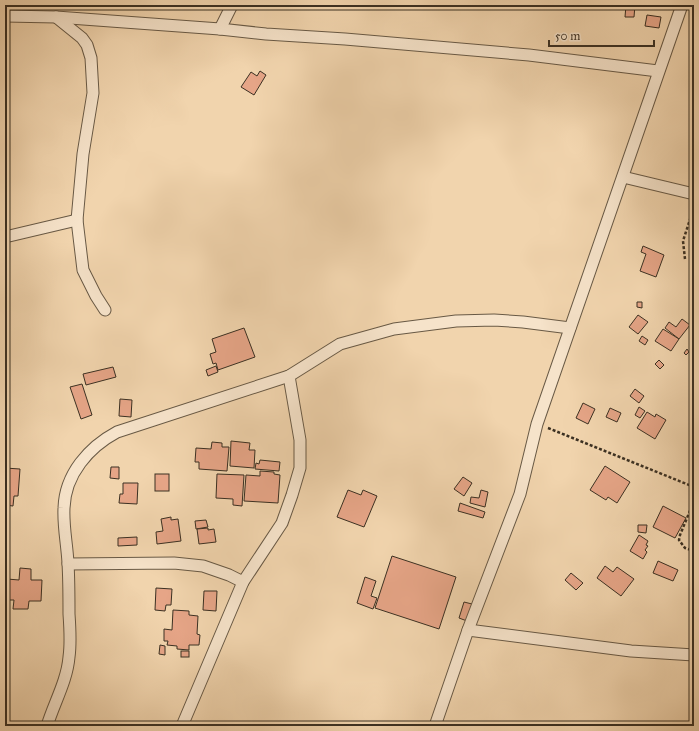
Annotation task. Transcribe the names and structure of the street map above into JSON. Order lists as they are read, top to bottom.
{
  "scale_bar": "50 m"
}
